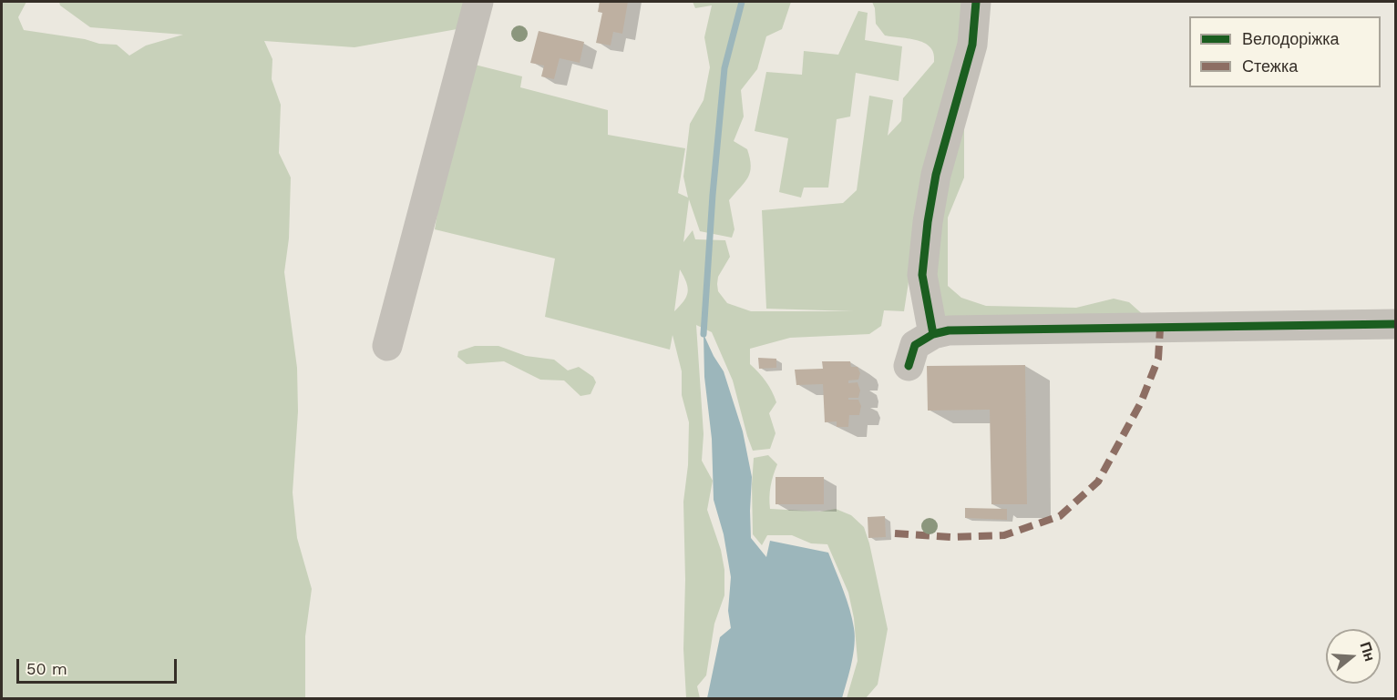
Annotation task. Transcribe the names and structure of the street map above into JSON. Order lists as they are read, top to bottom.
{
  "legend": ["Велодоріжка", "Стежка"],
  "scale_bar": "50 m",
  "north": "right"
}
